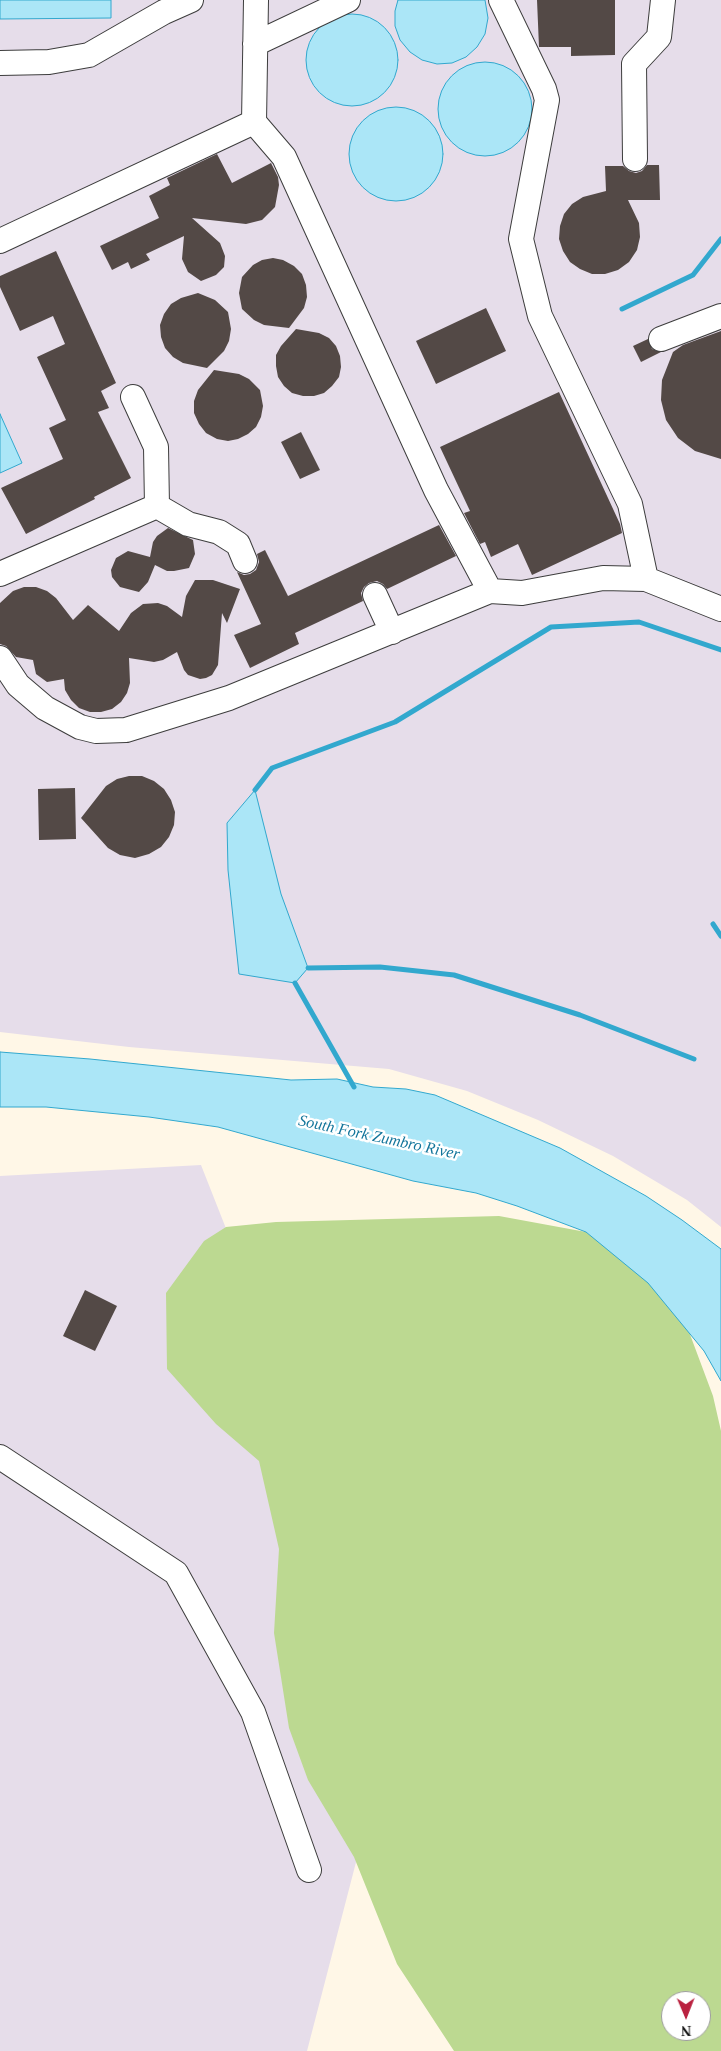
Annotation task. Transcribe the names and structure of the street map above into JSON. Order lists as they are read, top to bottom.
{
  "water": ["South Fork Zumbro River"],
  "north": "bottom"
}
